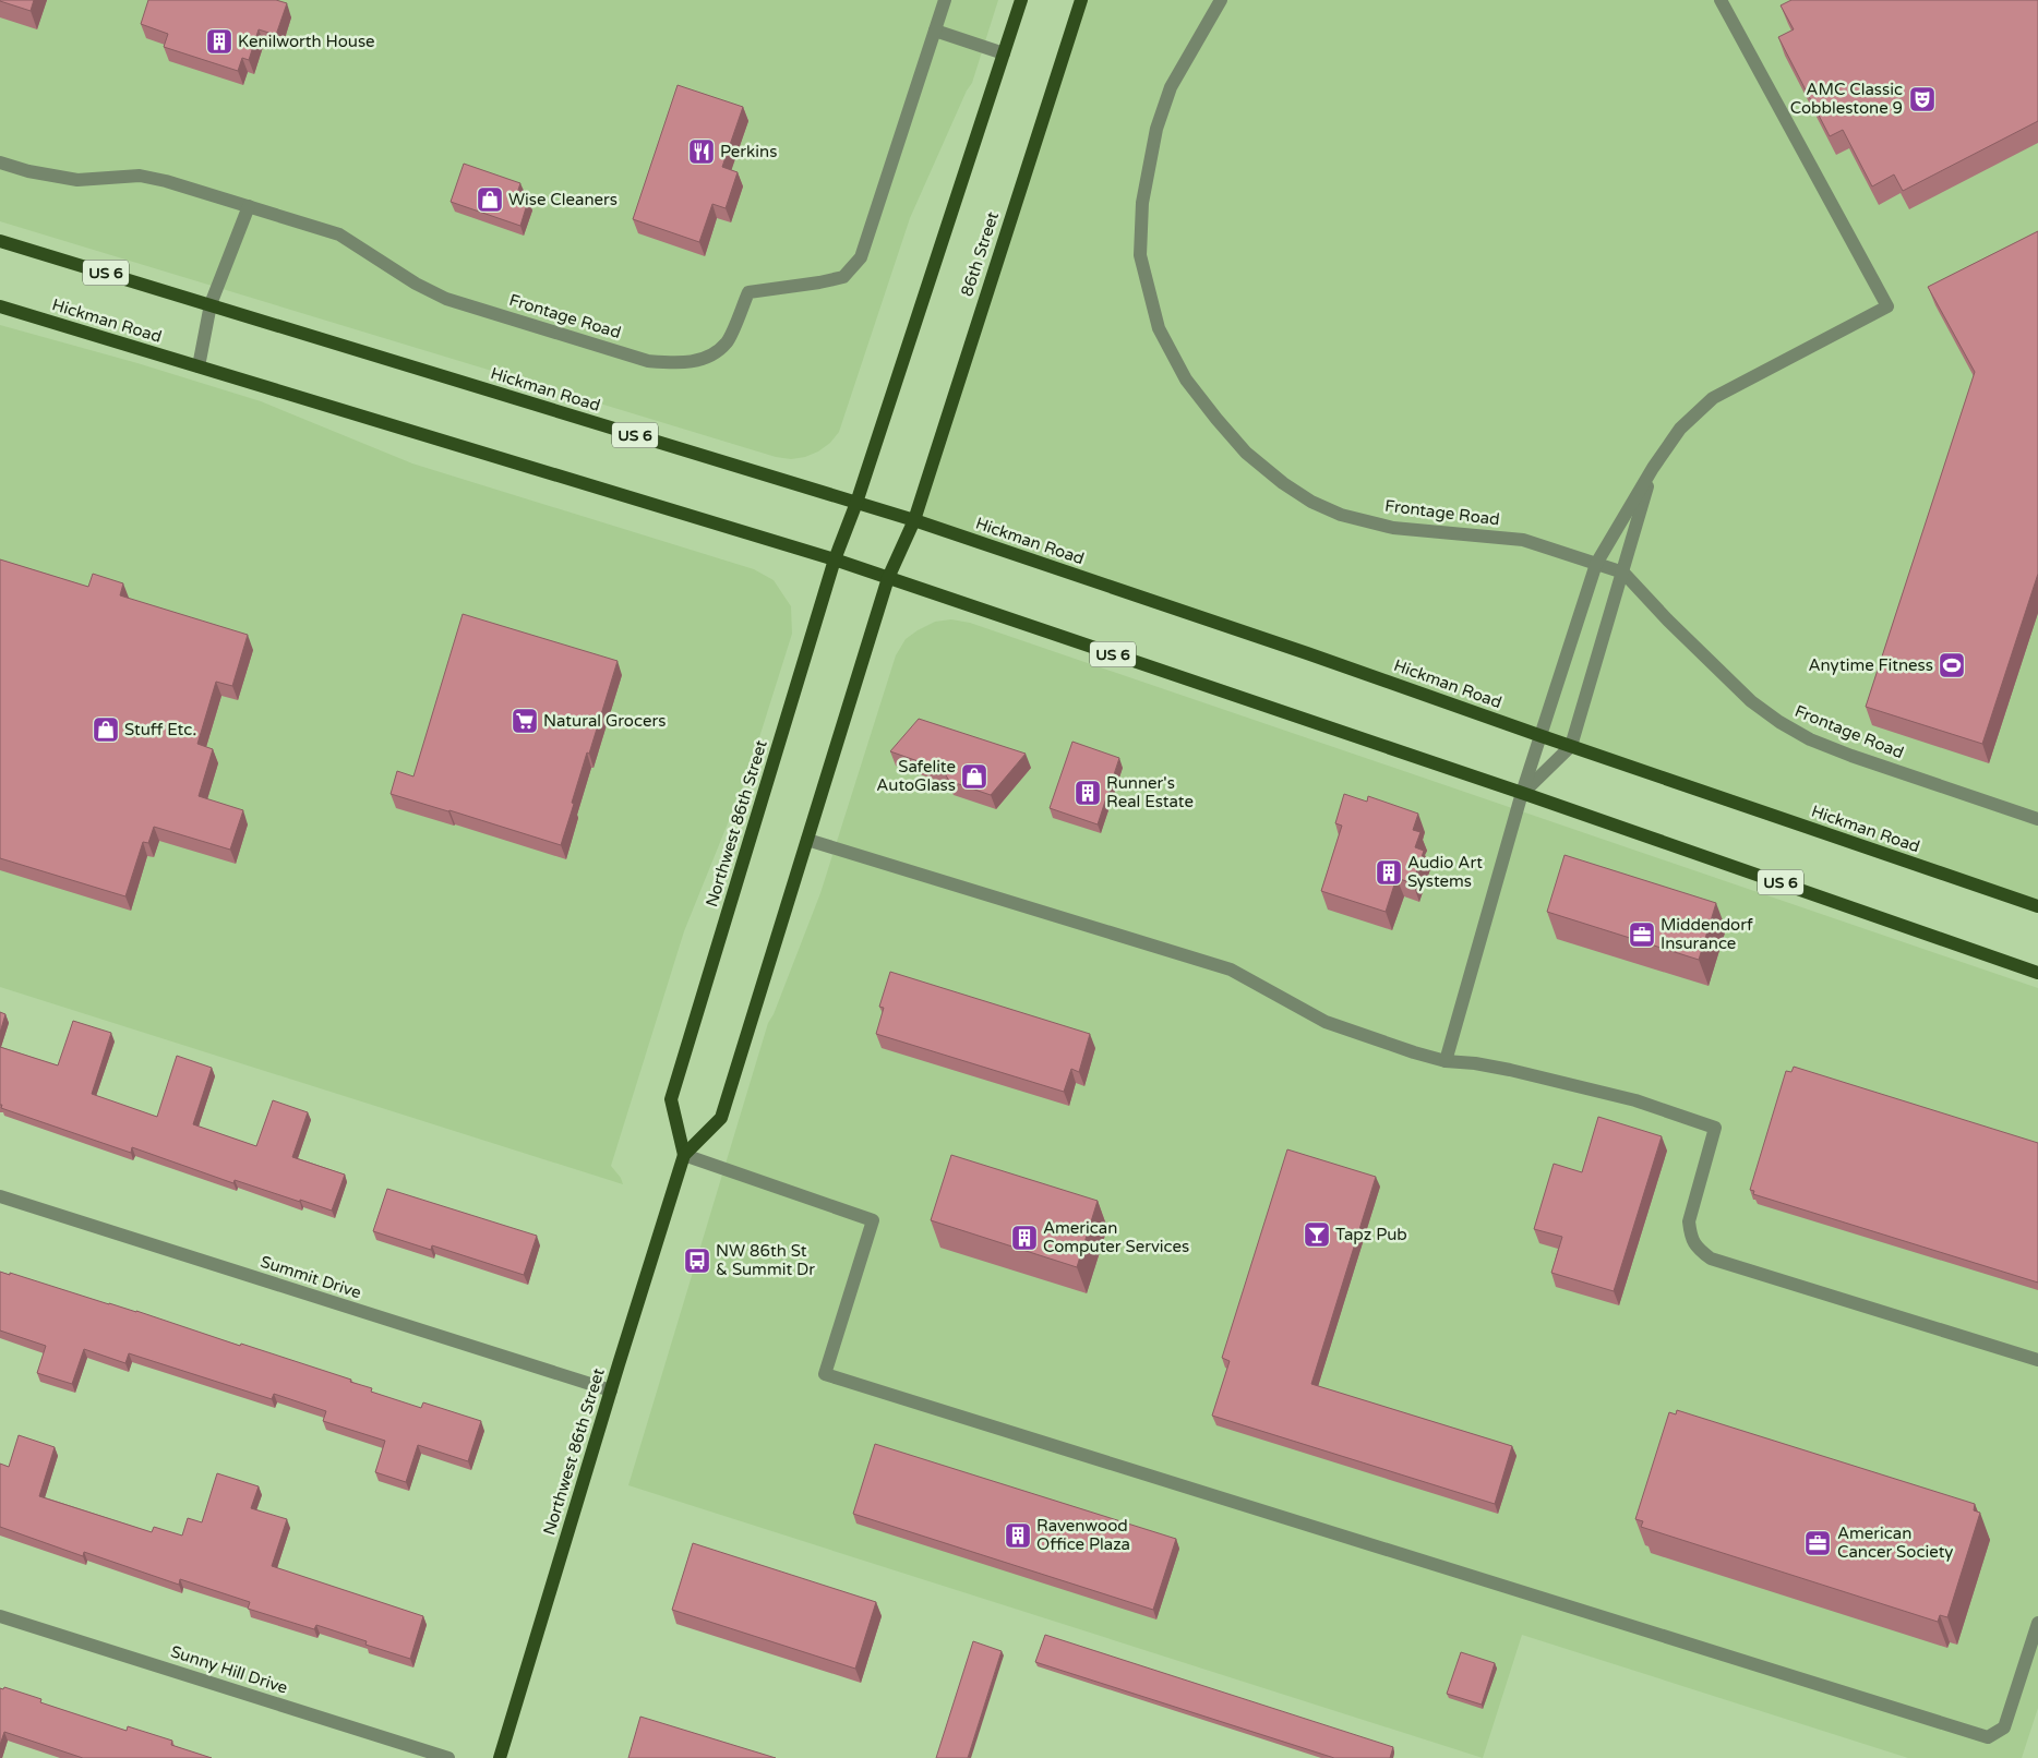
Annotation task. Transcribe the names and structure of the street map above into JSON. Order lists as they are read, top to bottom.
{
  "streets": {
    "main road": [
      "86th Street",
      "US 6",
      "Hickman Road",
      "Northwest 86th Street"
    ],
    "street": ["Frontage Road", "Summit Drive", "Sunny Hill Drive"]
  },
  "crossings": [
    ["86th Street", "Hickman Road"],
    ["86th Street", "Northwest 86th Street"],
    ["Hickman Road", "Northwest 86th Street"],
    ["Northwest 86th Street", "Summit Drive"]
  ],
  "places": {
    "building": [
      "Kenilworth House",
      "Runner's Real Estate",
      "Audio Art Systems",
      "American Computer Services",
      "Ravenwood Office Plaza"
    ],
    "theatre": ["AMC Classic Cobblestone 9"],
    "restaurant": ["Perkins"],
    "shop": ["Wise Cleaners", "Stuff Etc.", "Safelite AutoGlass"],
    "sports": ["Anytime Fitness"],
    "supermarket": ["Natural Grocers"],
    "office": ["Middendorf Insurance", "American Cancer Society"],
    "bar": ["Tapz Pub"],
    "bus stop": ["NW 86th St & Summit Dr"]
  }
}
